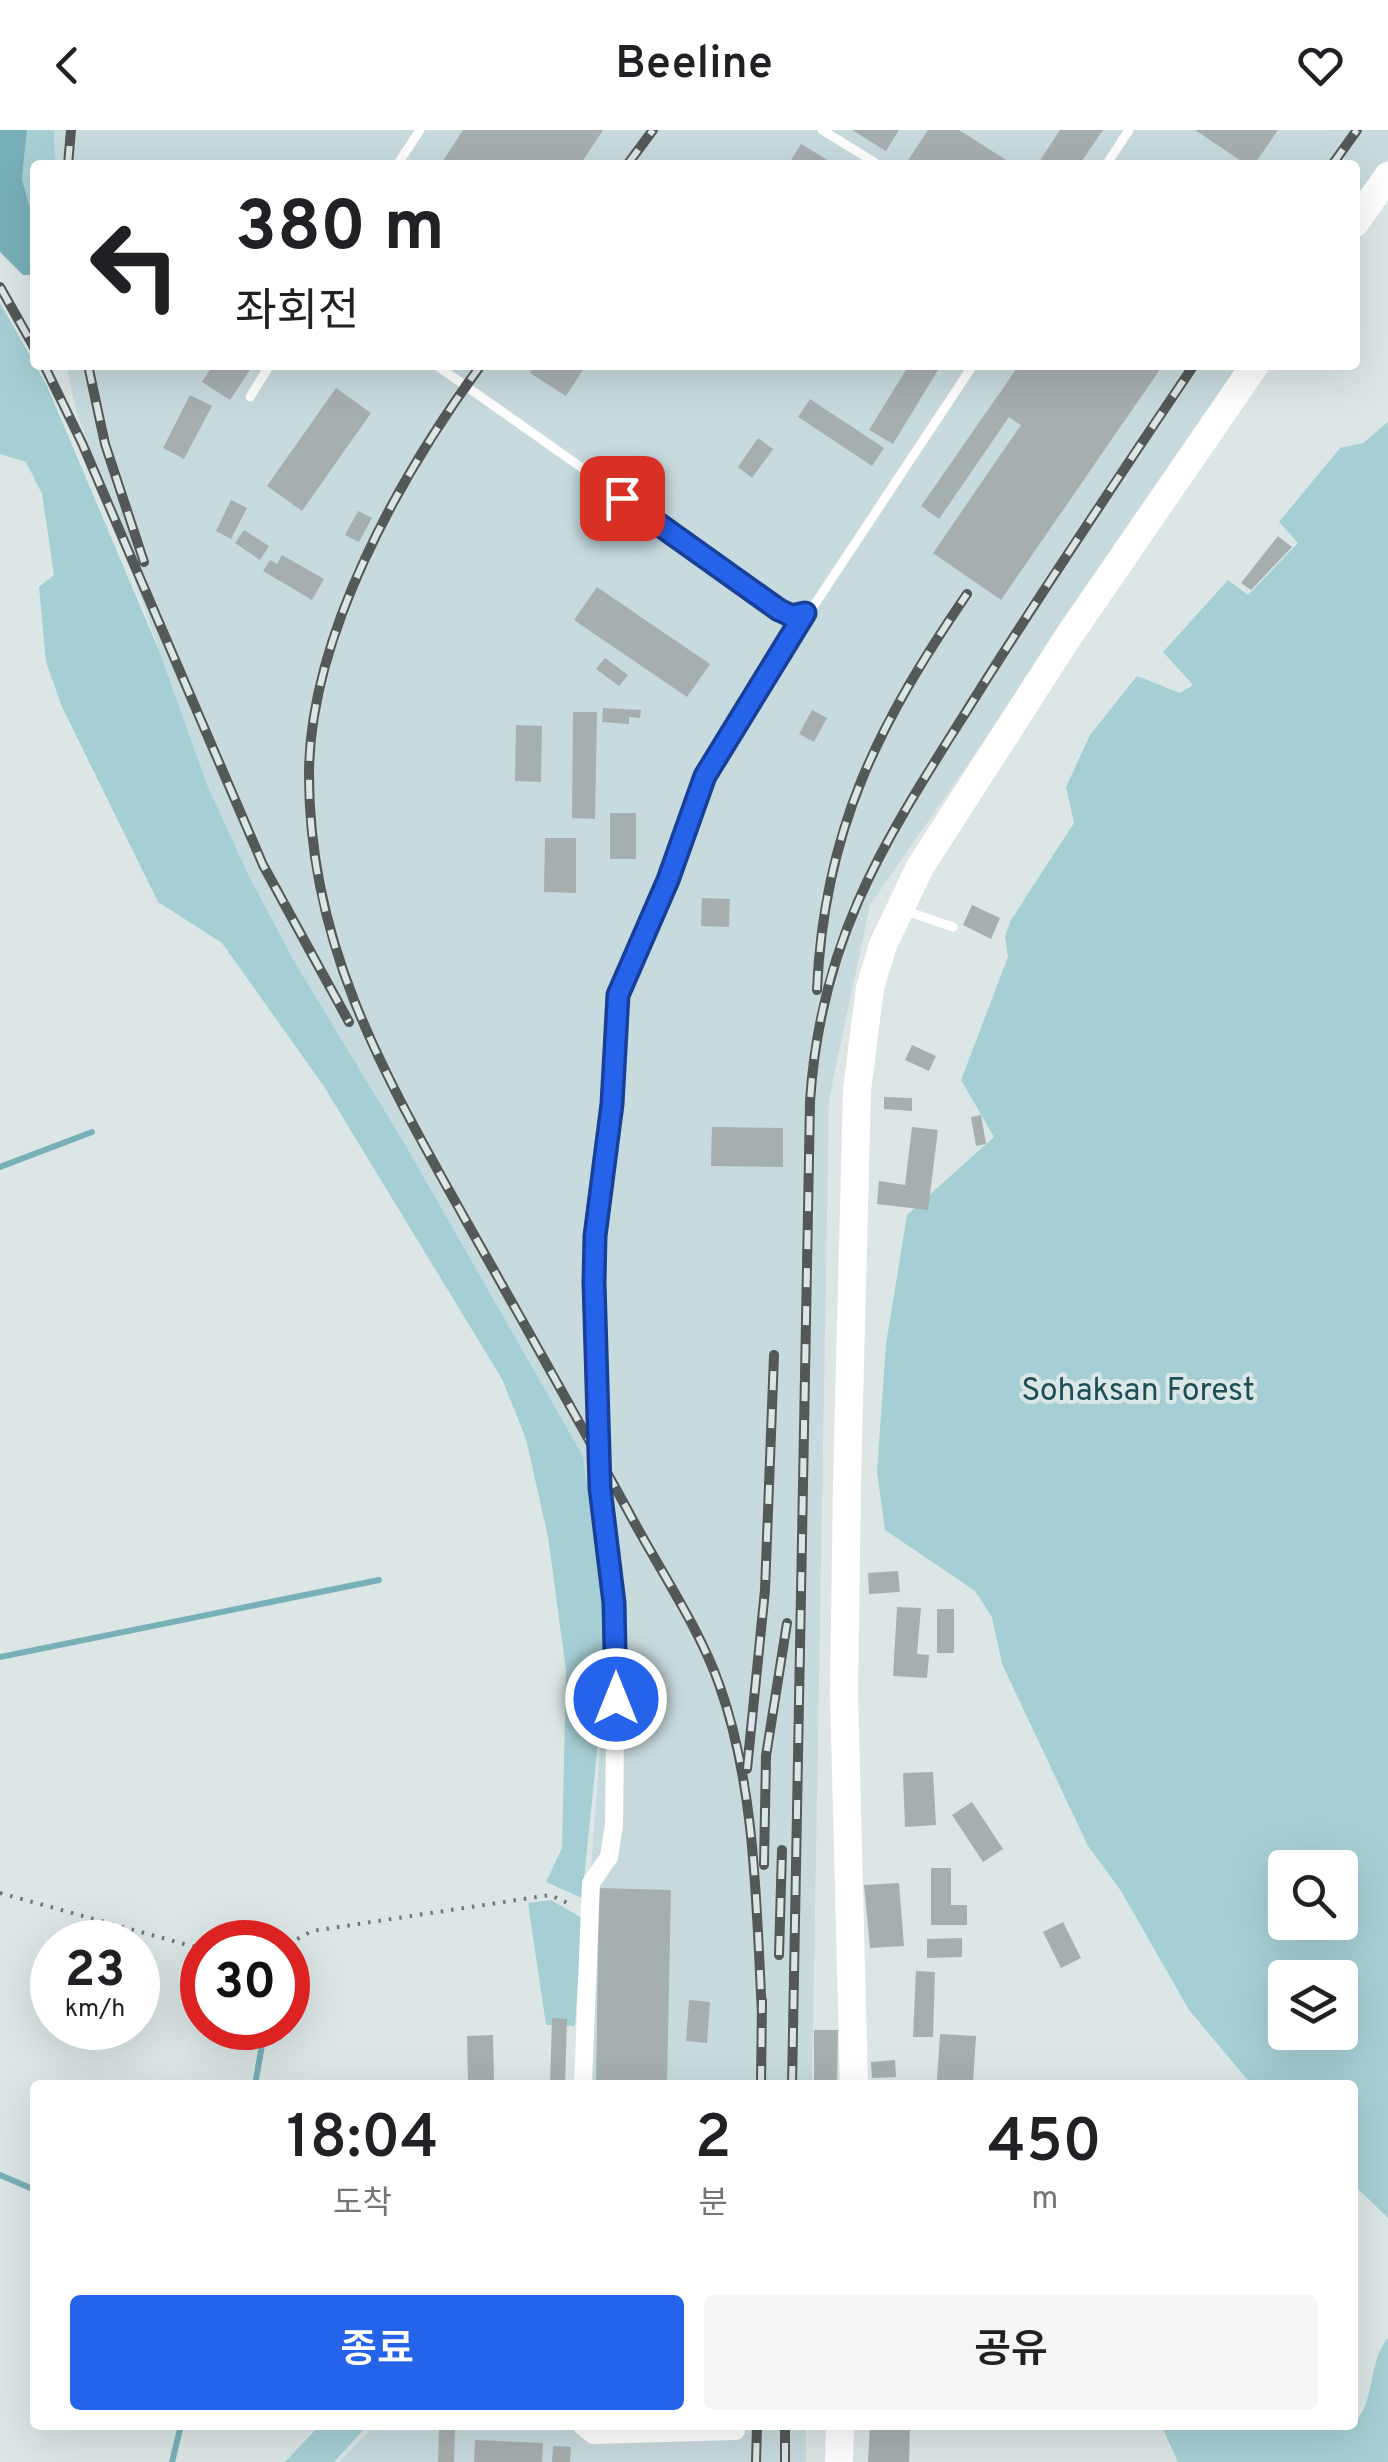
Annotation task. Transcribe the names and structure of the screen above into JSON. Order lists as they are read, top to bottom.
{
  "parks": ["Sohaksan Forest"],
  "page": {
    "header": "Beeline",
    "turn": ["380 m", "좌회전"],
    "speed": "23 km/h",
    "limit": "30",
    "eta": [
      "18:04",
      "도착",
      "2",
      "분",
      "450",
      "m"
    ],
    "buttons": ["종료", "공유"]
  }
}
